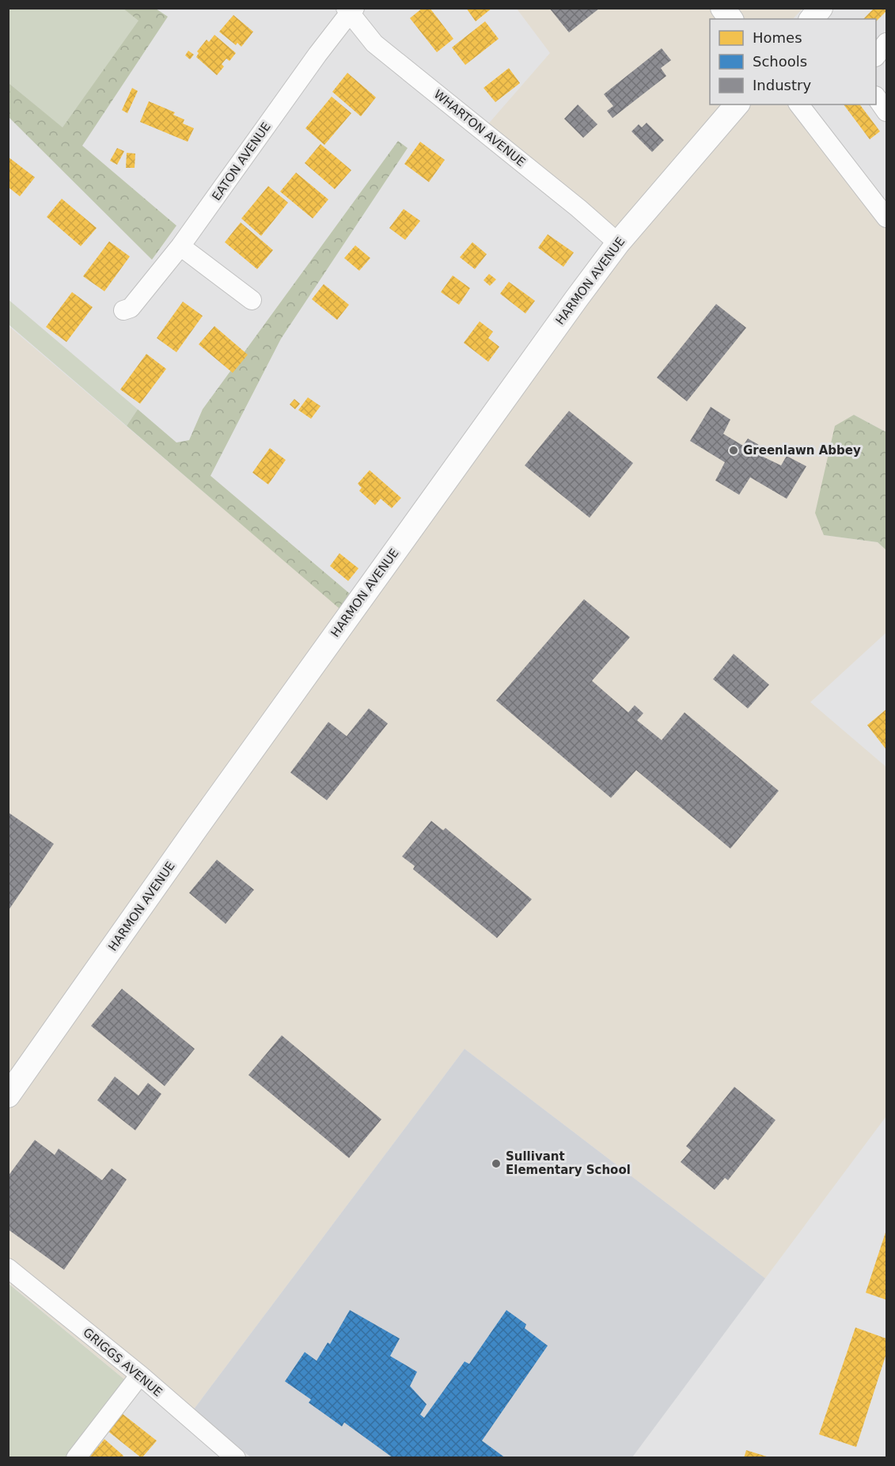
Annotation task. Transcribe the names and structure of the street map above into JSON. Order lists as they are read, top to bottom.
{
  "streets": {
    "main road": ["HARMON AVENUE"],
    "street": ["WHARTON AVENUE", "EATON AVENUE", "GRIGGS AVENUE"]
  },
  "crossings": [
    ["WHARTON AVENUE", "EATON AVENUE"],
    ["WHARTON AVENUE", "HARMON AVENUE"]
  ],
  "places": ["Greenlawn Abbey", "Sullivant Elementary School"],
  "legend": ["Homes", "Schools", "Industry"]
}
